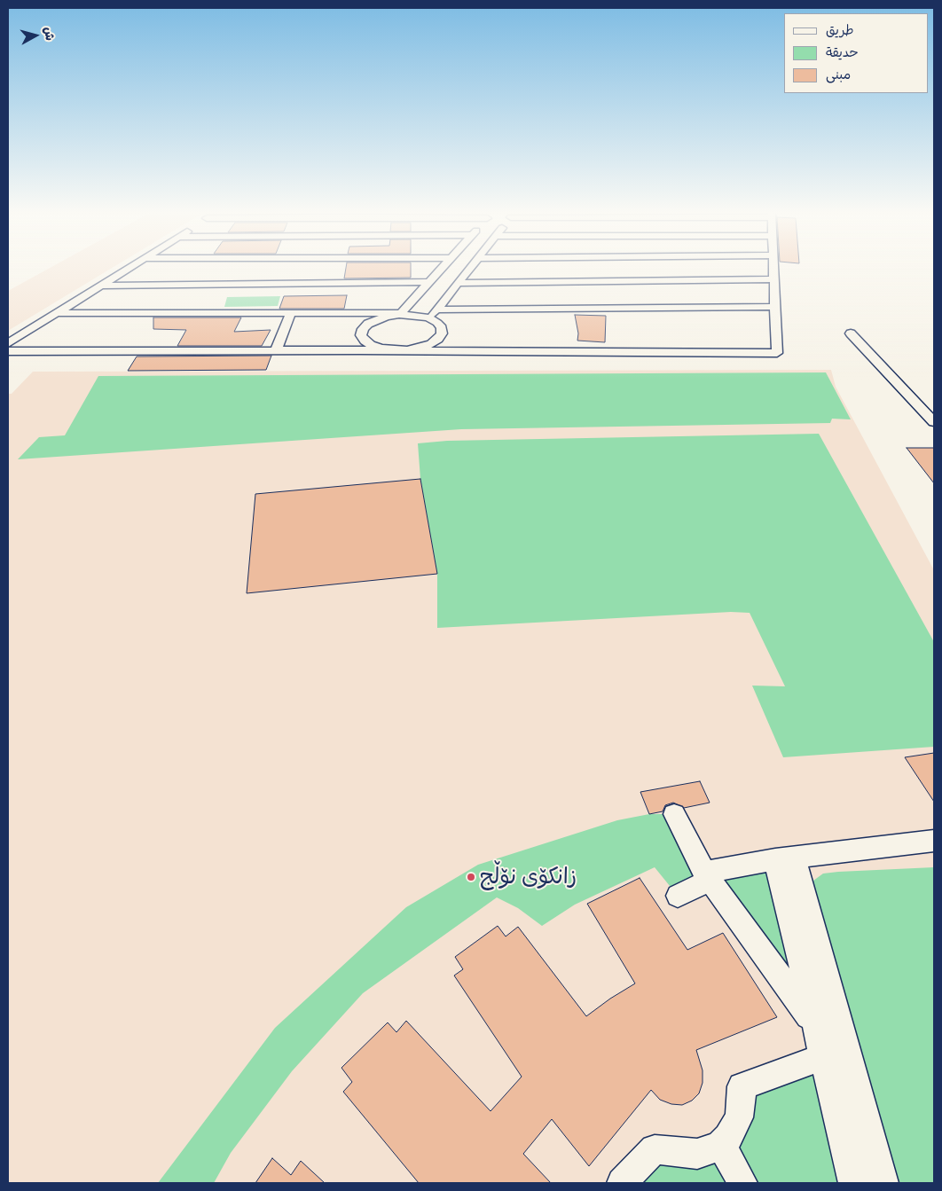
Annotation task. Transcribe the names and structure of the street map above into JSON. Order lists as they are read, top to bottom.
{
  "places": ["زانکۆی نۆڵج"],
  "legend": ["طريق", "حديقة", "مبنى"],
  "north": "right"
}
